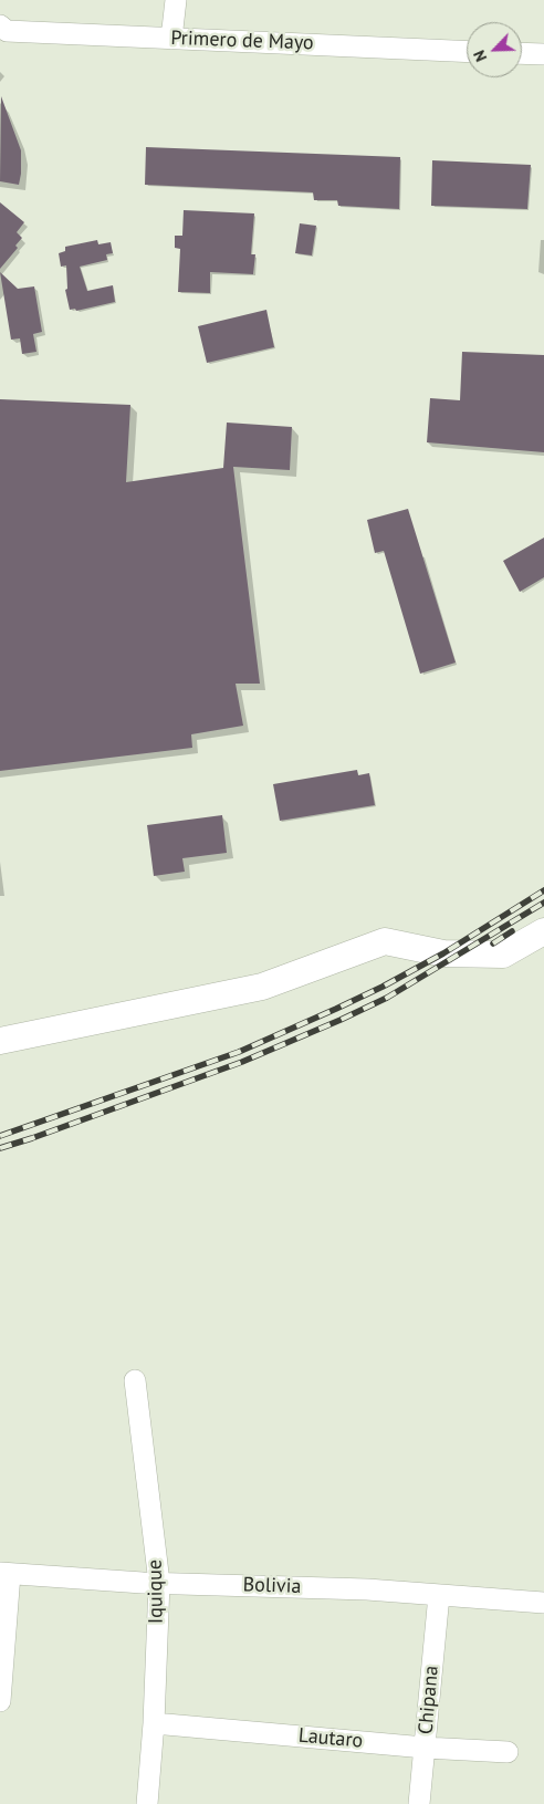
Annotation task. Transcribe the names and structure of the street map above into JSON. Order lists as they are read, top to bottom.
{
  "streets": {
    "street": [
      "Primero de Mayo",
      "Bolivia",
      "Iquique",
      "Chipana",
      "Lautaro"
    ]
  },
  "crossings": [
    ["Bolivia", "Iquique"],
    ["Bolivia", "Chipana"],
    ["Iquique", "Lautaro"],
    ["Chipana", "Lautaro"]
  ],
  "north": "bottom left"
}
